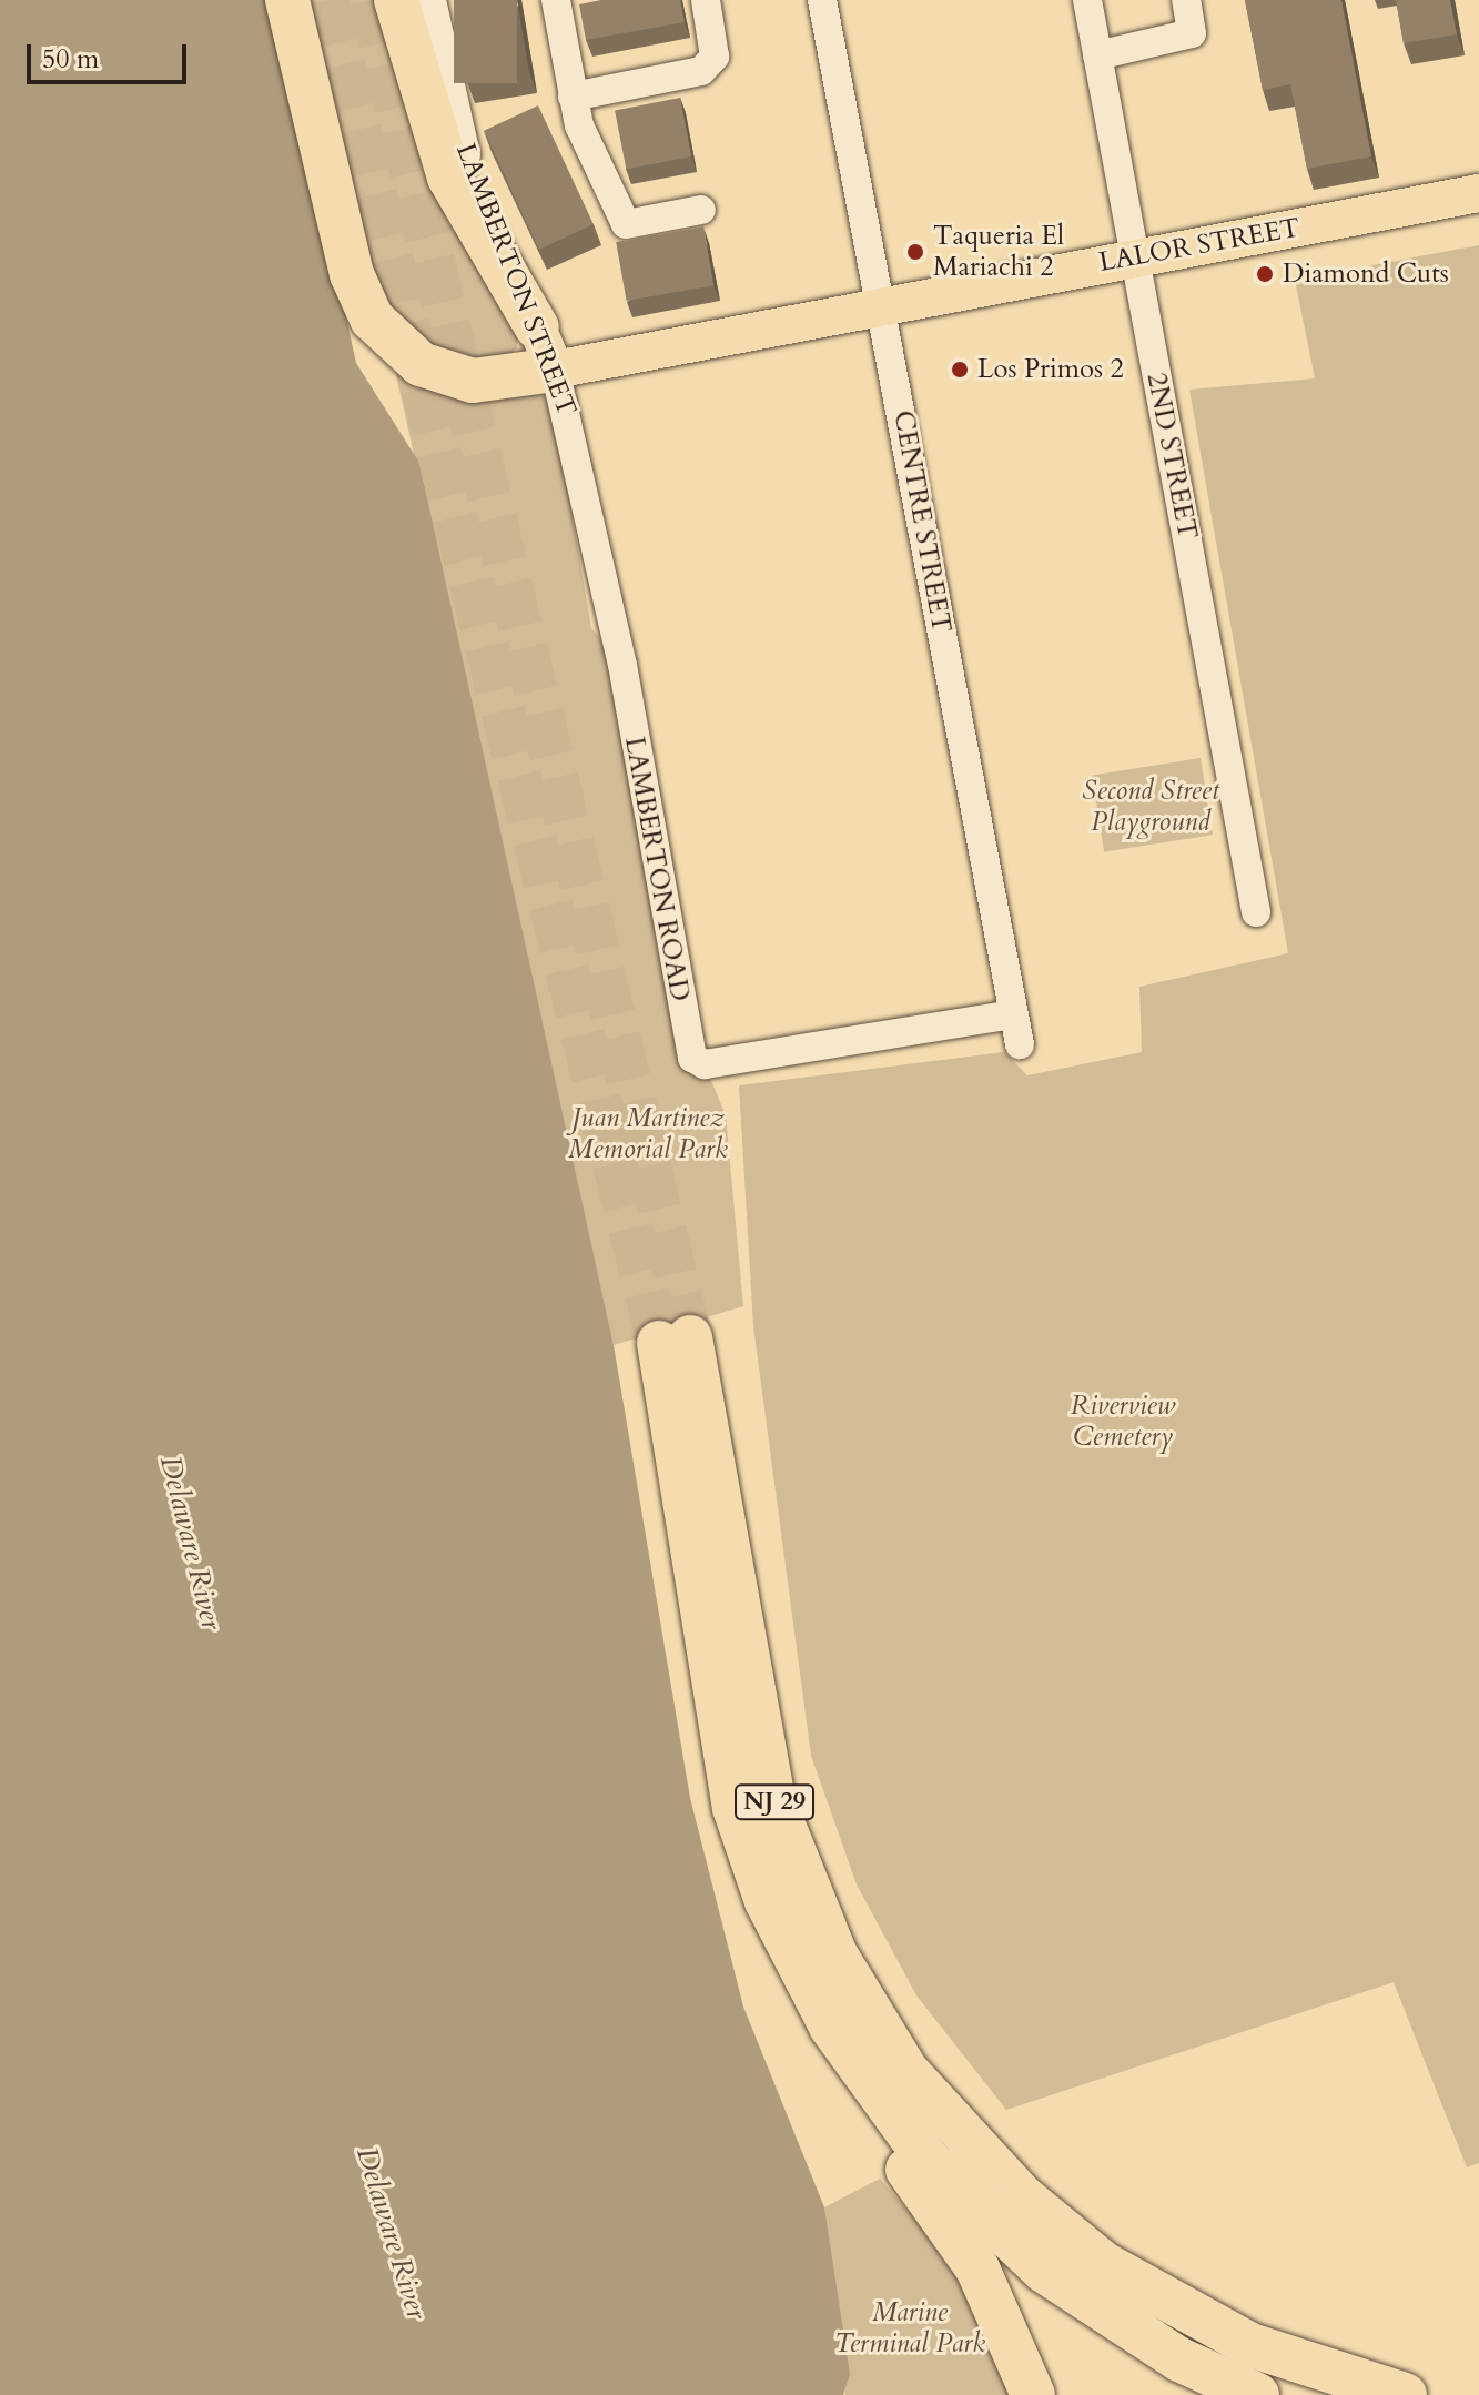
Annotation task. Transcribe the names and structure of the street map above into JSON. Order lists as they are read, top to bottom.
{
  "streets": {
    "highway": ["NJ 29"],
    "main road": ["LALOR STREET", "LAMBERTON STREET"],
    "street": ["2ND STREET", "CENTRE STREET", "LAMBERTON ROAD"]
  },
  "crossings": [
    ["LALOR STREET", "LAMBERTON STREET"],
    ["LALOR STREET", "2ND STREET"],
    ["LALOR STREET", "CENTRE STREET"],
    ["LAMBERTON STREET", "LAMBERTON ROAD"],
    ["CENTRE STREET", "LAMBERTON ROAD"]
  ],
  "water": ["Delaware River"],
  "parks": [
    "Second Street Playground",
    "Juan Martinez Memorial Park",
    "Riverview Cemetery",
    "Marine Terminal Park"
  ],
  "places": ["Taqueria El Mariachi 2", "Diamond Cuts", "Los Primos 2"],
  "scale_bar": "50 m"
}
